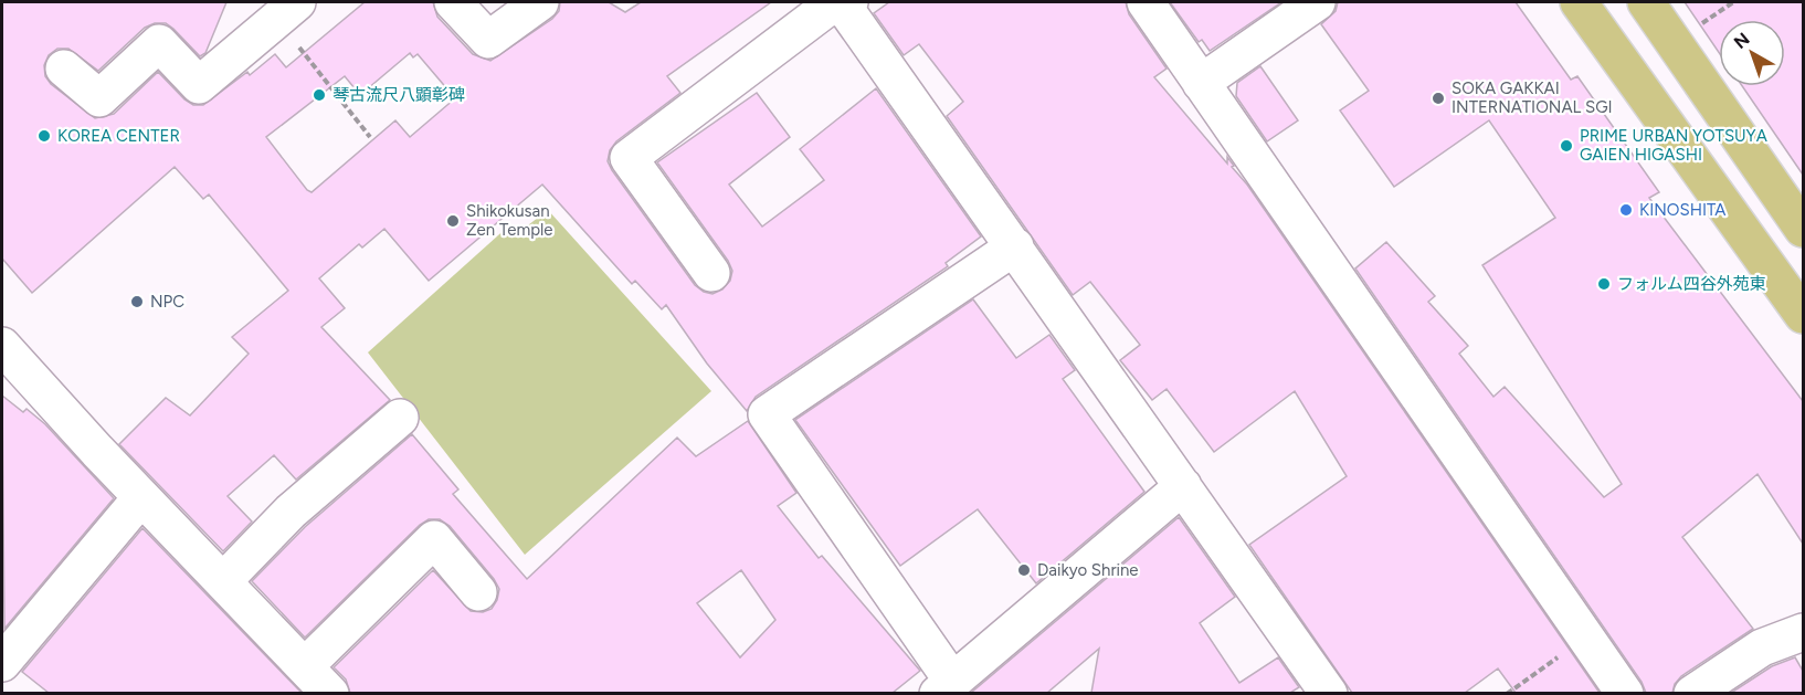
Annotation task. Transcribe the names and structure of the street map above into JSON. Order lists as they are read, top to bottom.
{
  "places": [
    "琴古流尺八顕彰碑",
    "SOKA GAKKAI INTERNATIONAL SGI",
    "KOREA CENTER",
    "PRIME URBAN YOTSUYA GAIEN HIGASHI",
    "KINOSHITA",
    "Shikokusan Zen Temple",
    "フォルム四谷外苑東",
    "NPC",
    "Daikyo Shrine"
  ],
  "north": "top left"
}
